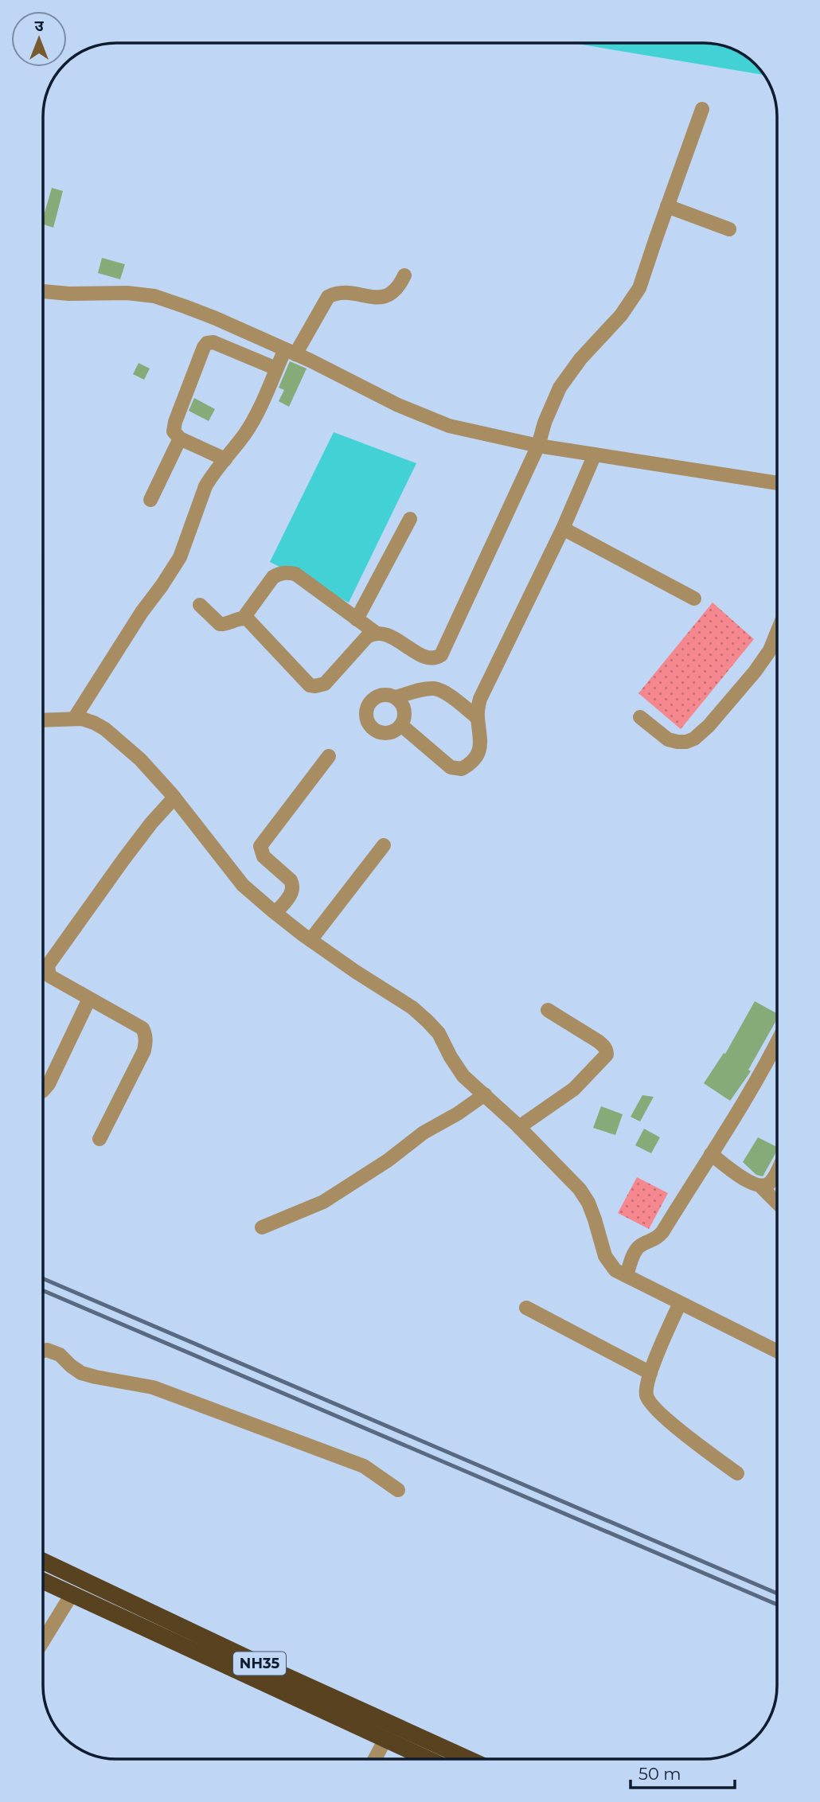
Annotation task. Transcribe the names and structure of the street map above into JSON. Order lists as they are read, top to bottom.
{
  "streets": {
    "highway": ["NH35"]
  },
  "scale_bar": "50 m",
  "north": "top"
}
